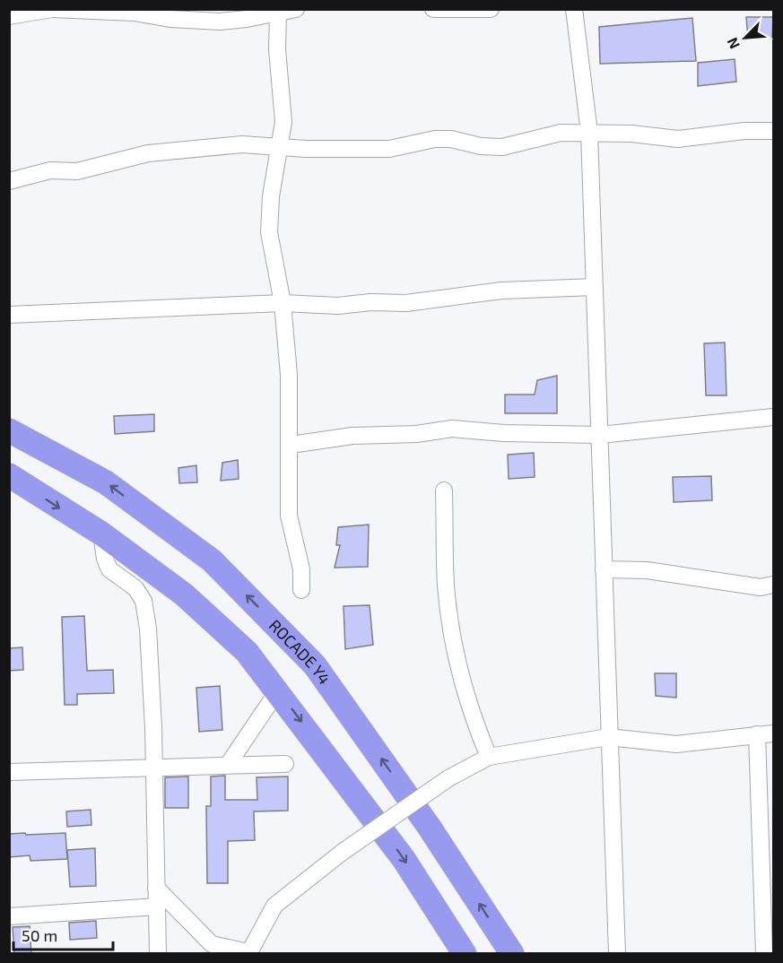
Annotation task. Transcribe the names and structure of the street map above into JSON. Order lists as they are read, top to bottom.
{
  "streets": {
    "highway": ["ROCADE Y4"]
  },
  "scale_bar": "50 m",
  "north": "bottom left"
}
